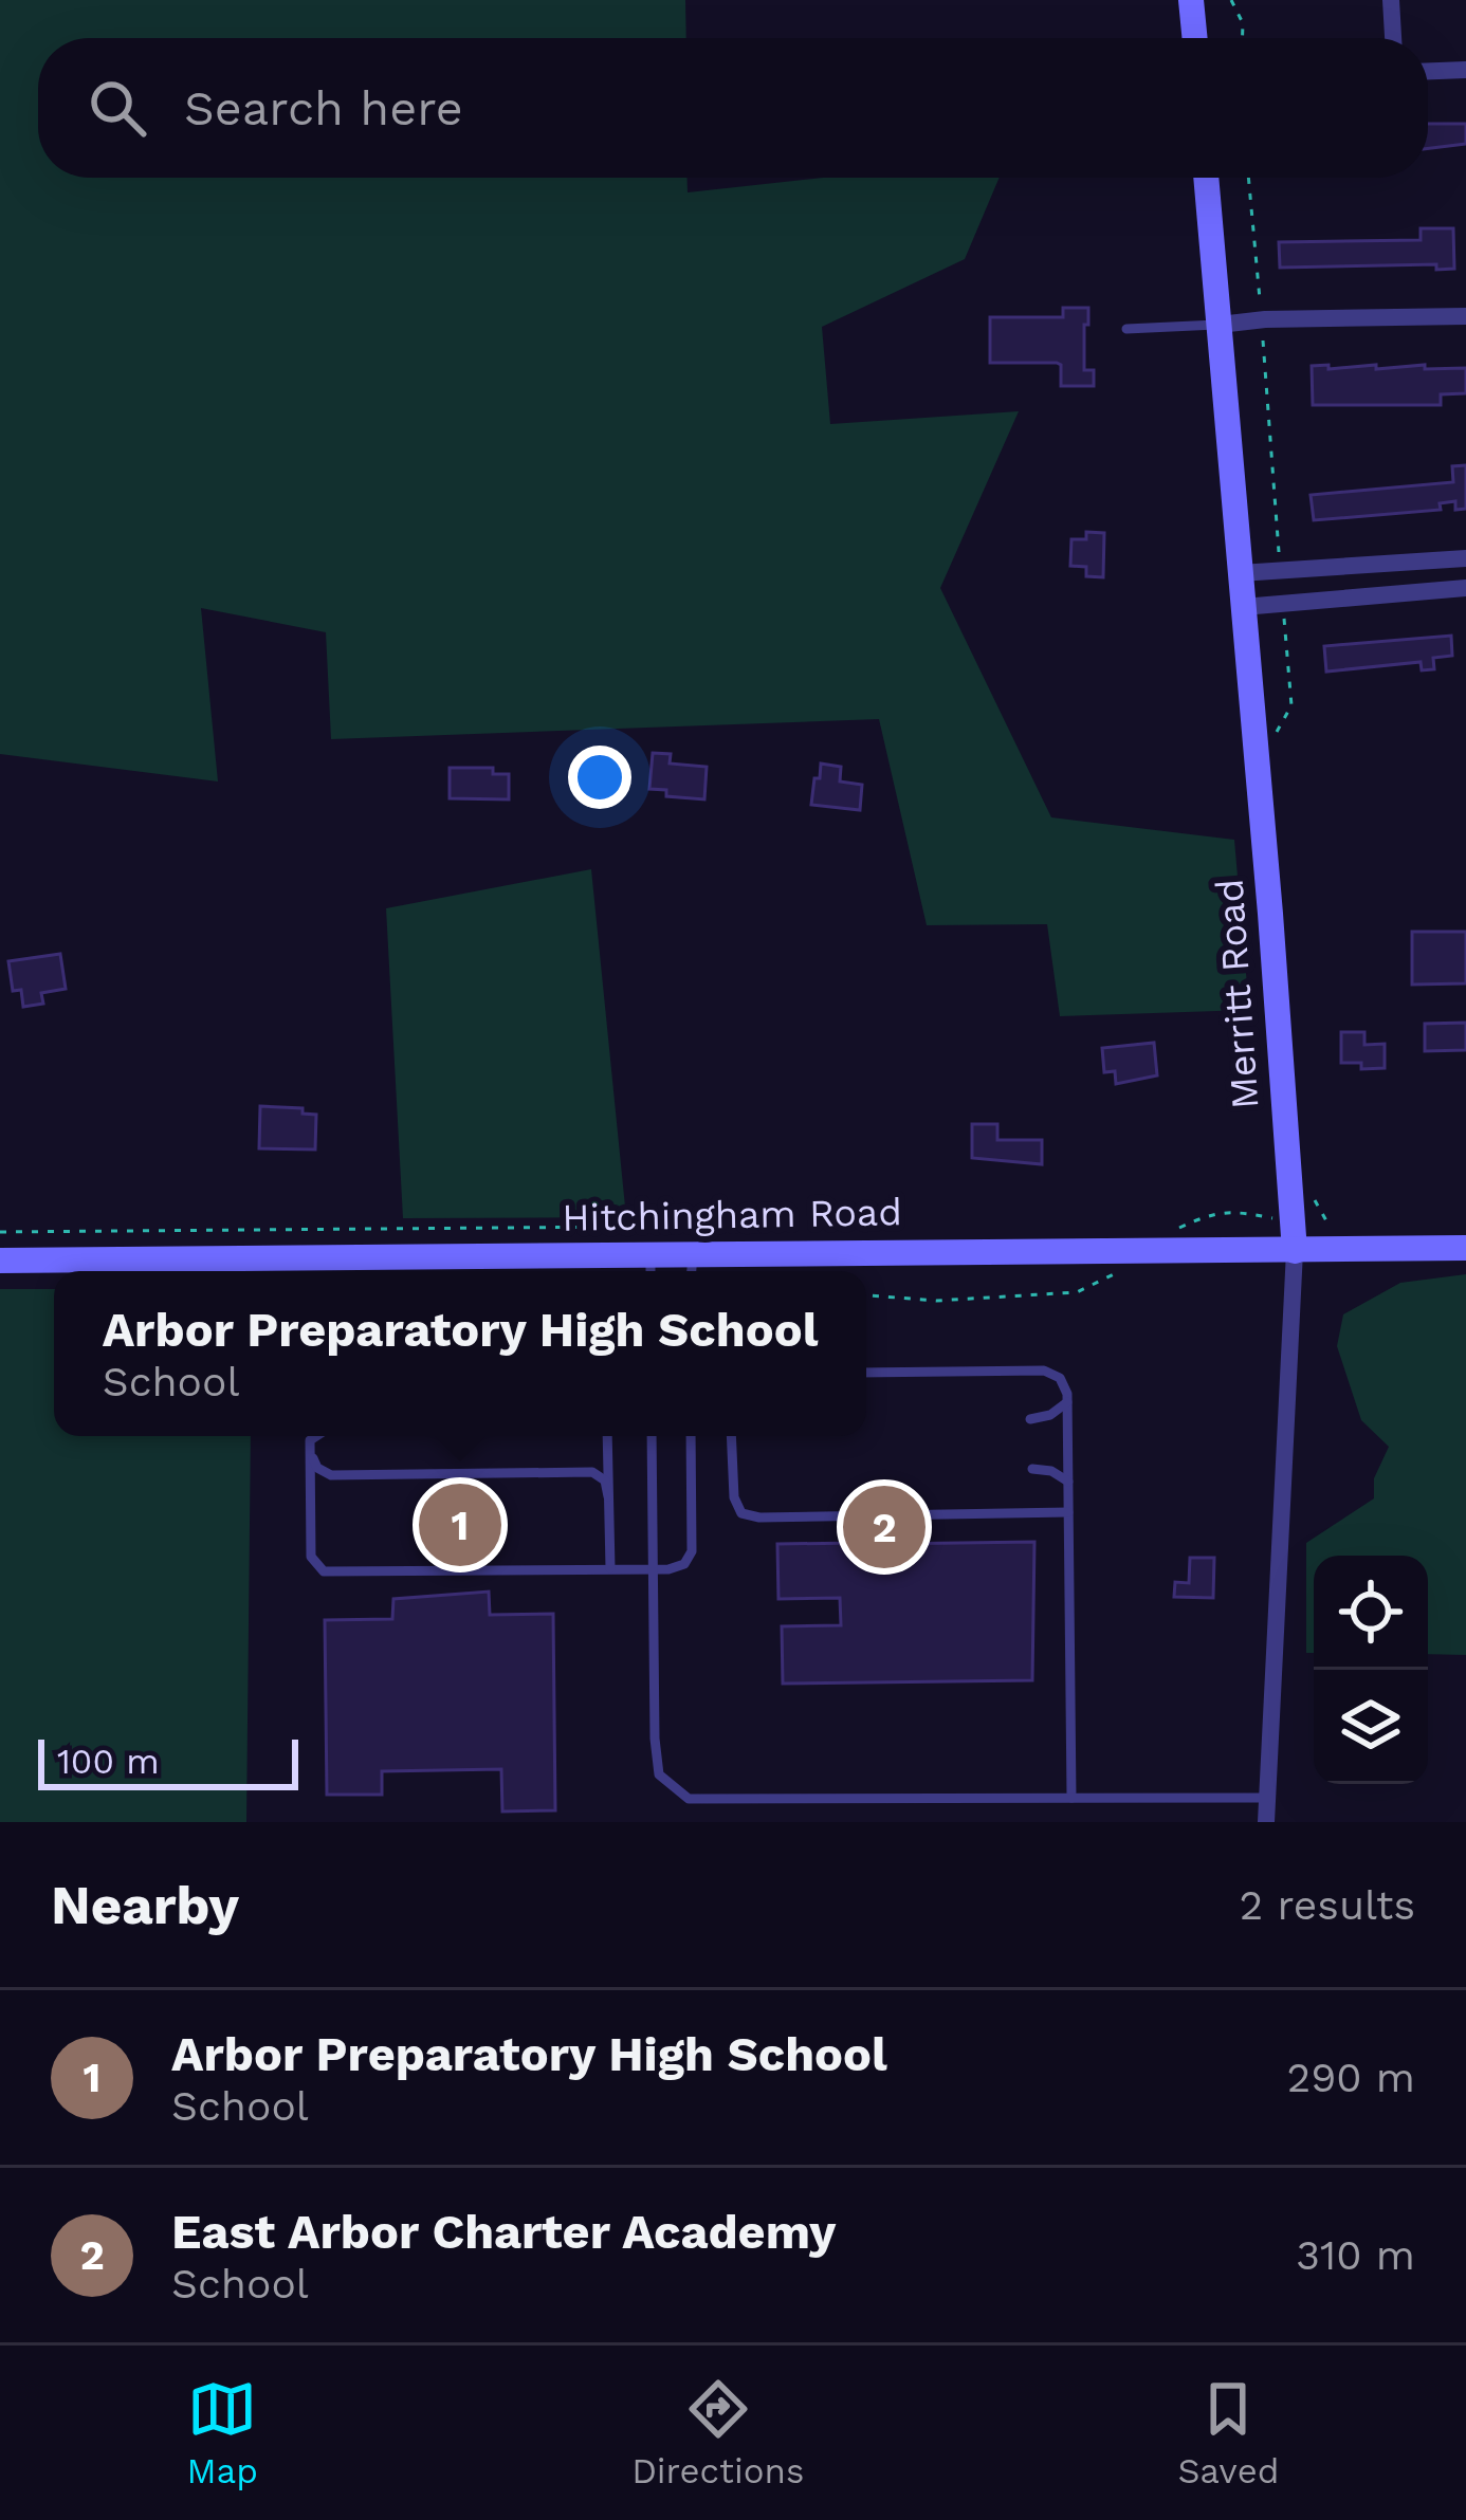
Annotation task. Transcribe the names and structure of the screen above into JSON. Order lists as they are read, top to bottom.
{
  "streets": {
    "street": ["Merritt Road", "Hitchingham Road"]
  },
  "crossings": [
    ["Merritt Road", "Hitchingham Road"]
  ],
  "scale_bar": "100 m",
  "page": {
    "search": "Search here",
    "popup": ["Arbor Preparatory High School", "School"],
    "pins": ["1", "2"],
    "scale": "100 m",
    "heading": ["Nearby", "2 results"],
    "list": [
      {
        "mark": "1",
        "name": "Arbor Preparatory High School",
        "note": "School",
        "value": "290 m"
      },
      {
        "mark": "2",
        "name": "East Arbor Charter Academy",
        "note": "School",
        "value": "310 m"
      }
    ],
    "nav": ["Map", "Directions", "Saved"]
  }
}
